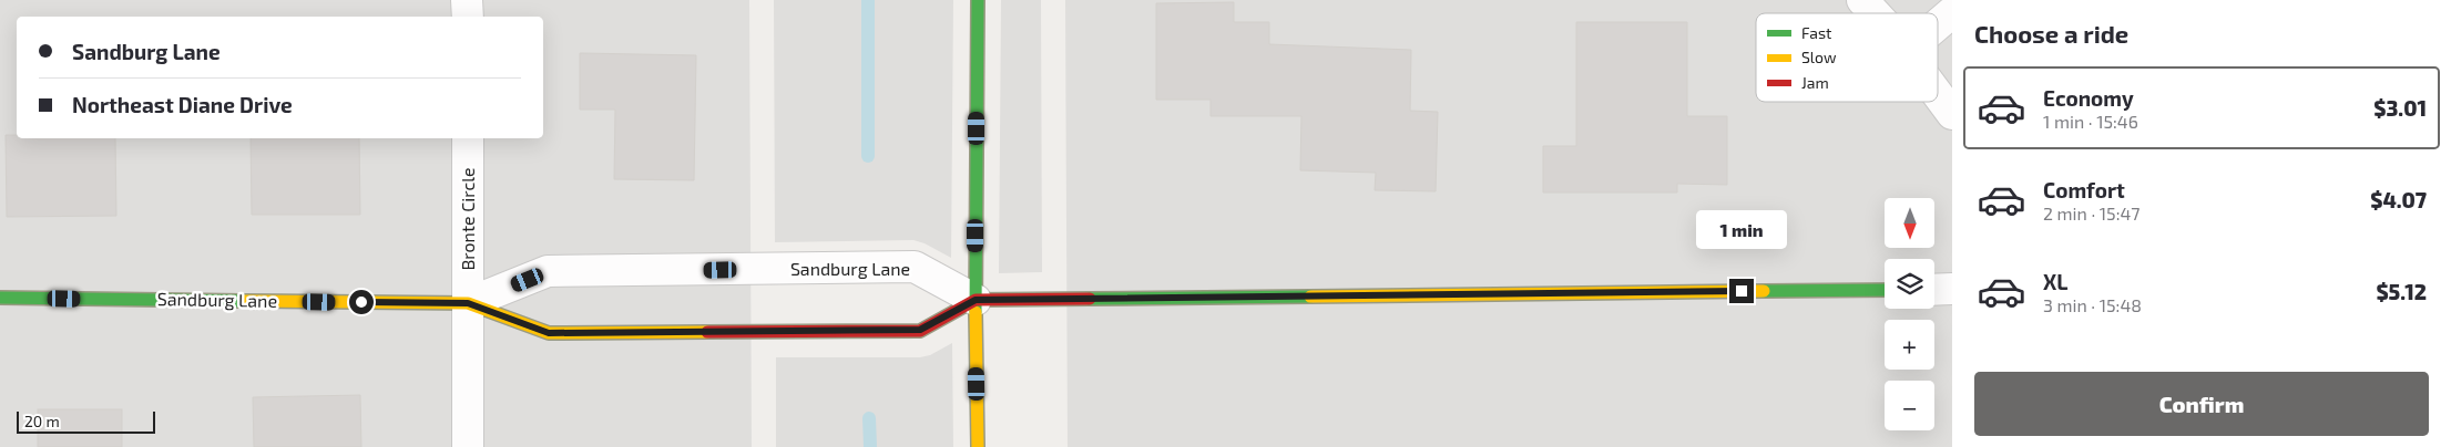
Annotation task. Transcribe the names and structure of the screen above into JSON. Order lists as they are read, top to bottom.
{
  "streets": {
    "street": ["Bronte Circle", "Sandburg Lane"]
  },
  "crossings": [
    ["Bronte Circle", "Sandburg Lane"]
  ],
  "legend": ["Fast", "Slow", "Jam"],
  "scale_bar": "20 m",
  "north": "bottom",
  "page": {
    "heading": "Choose a ride",
    "banner": ["Sandburg Lane", "Northeast Diane Drive"],
    "list": [
      {
        "name": "Economy",
        "note": "1 min · 15:46",
        "value": "$3.01"
      },
      {
        "name": "Comfort",
        "note": "2 min · 15:47",
        "value": "$4.07"
      },
      {
        "name": "XL",
        "note": "3 min · 15:48",
        "value": "$5.12"
      }
    ],
    "map_buttons": ["+", "−"],
    "bubble": "1 min",
    "buttons": "Confirm",
    "scale": "20 m"
  }
}
